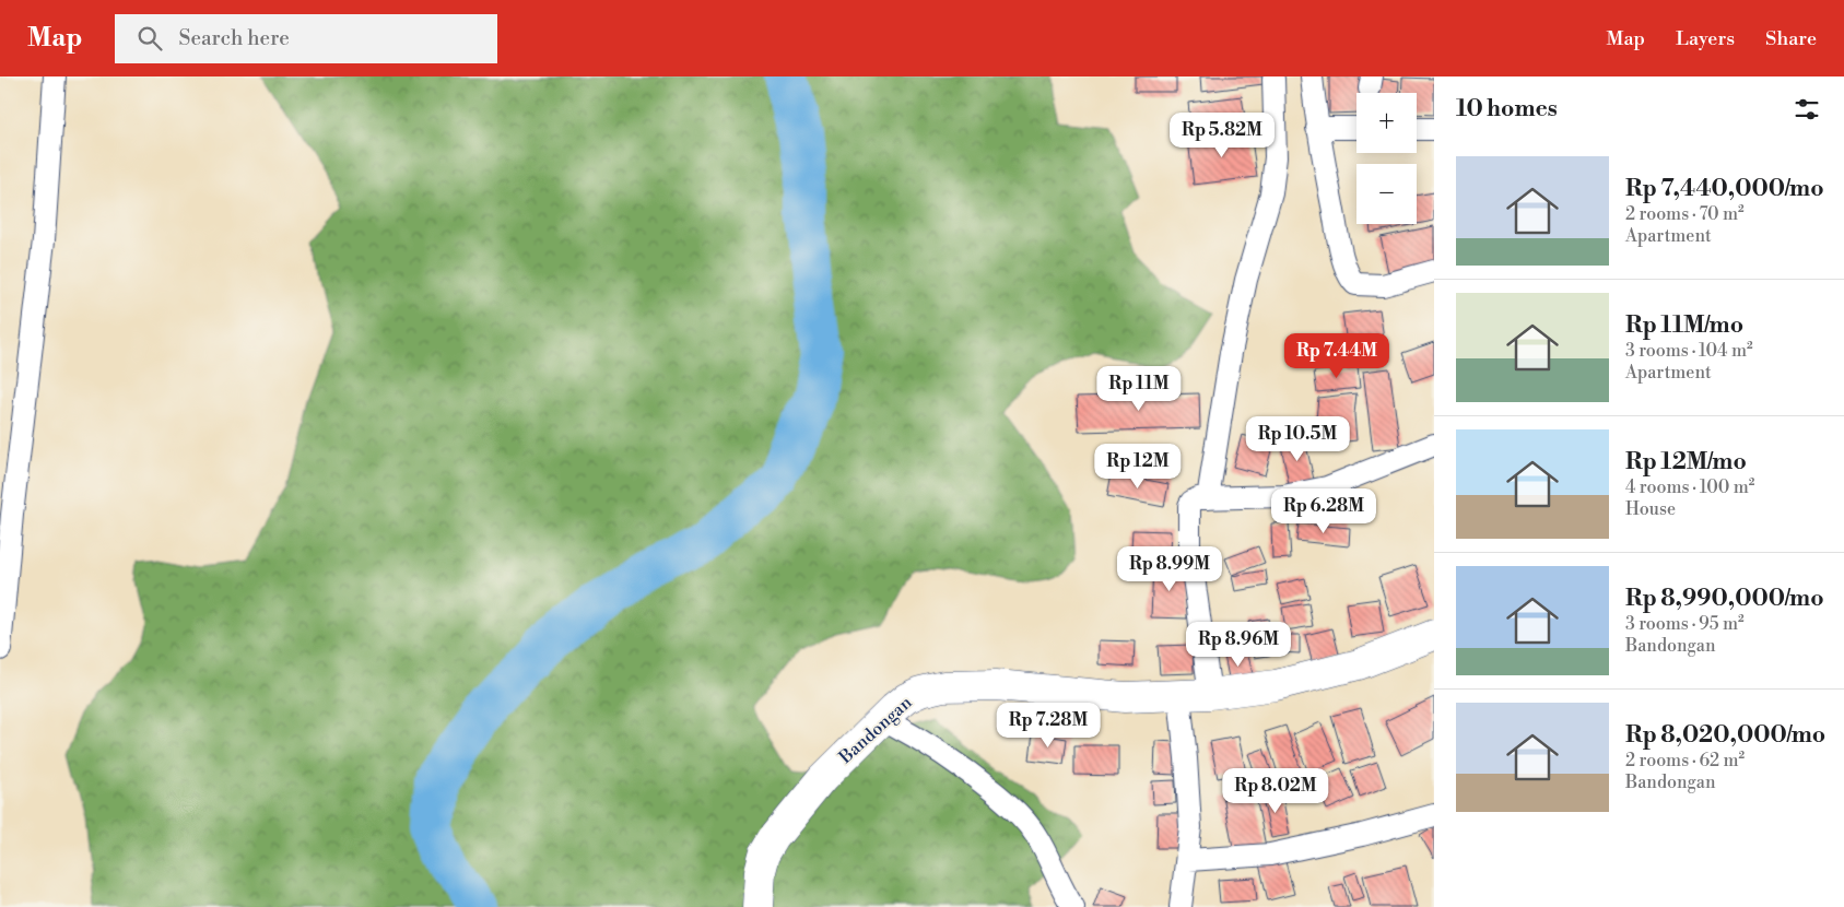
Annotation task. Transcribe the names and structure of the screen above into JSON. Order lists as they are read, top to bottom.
{
  "streets": {
    "street": ["Bandongan"]
  },
  "page": {
    "header": "Map",
    "search": "Search here",
    "nav": ["Map", "Layers", "Share"],
    "heading": "10 homes",
    "map_buttons": ["+", "−"],
    "price": [
      "Rp 5.82M",
      "Rp 7.44M",
      "Rp 11M",
      "Rp 10.5M",
      "Rp 12M",
      "Rp 6.28M",
      "Rp 8.99M",
      "Rp 8.96M",
      "Rp 7.28M",
      "Rp 8.02M"
    ],
    "list": [
      {
        "name": "Rp 7,440,000/mo",
        "note": "2 rooms · 70 m² · Apartment"
      },
      {
        "name": "Rp 11M/mo",
        "note": "3 rooms · 104 m² · Apartment"
      },
      {
        "name": "Rp 12M/mo",
        "note": "4 rooms · 100 m² · House"
      },
      {
        "name": "Rp 8,990,000/mo",
        "note": "3 rooms · 95 m² · Bandongan"
      },
      {
        "name": "Rp 8,020,000/mo",
        "note": "2 rooms · 62 m² · Bandongan"
      }
    ]
  }
}
